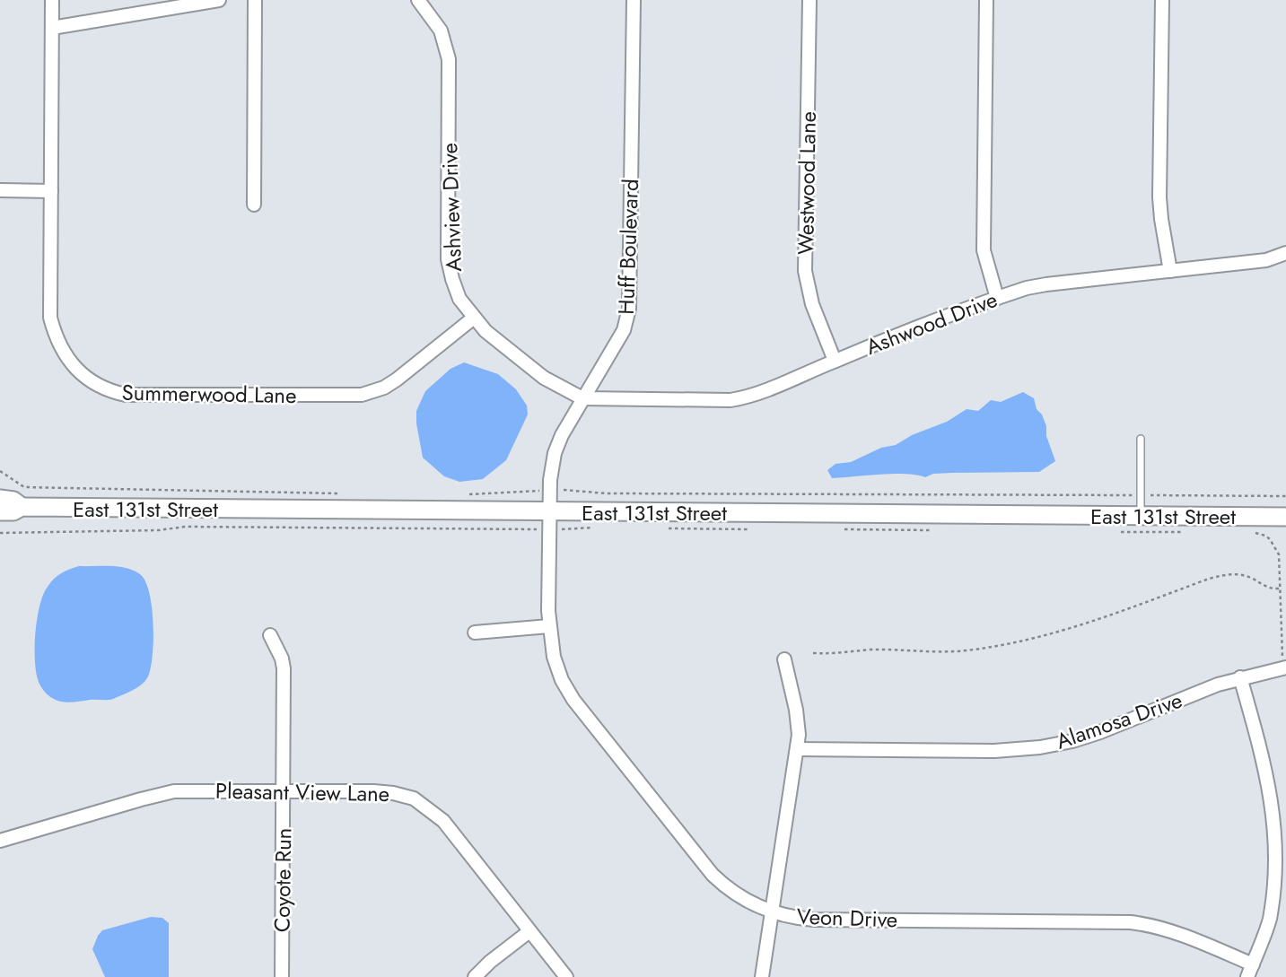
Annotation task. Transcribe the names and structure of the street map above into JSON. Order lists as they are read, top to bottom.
{
  "streets": {
    "street": [
      "Westwood Lane",
      "Ashview Drive",
      "Huff Boulevard",
      "Ashwood Drive",
      "Summerwood Lane",
      "East 131st Street",
      "Alamosa Drive",
      "Pleasant View Lane",
      "Coyote Run",
      "Veon Drive"
    ]
  },
  "crossings": [
    ["Westwood Lane", "Ashwood Drive"],
    ["Ashview Drive", "Huff Boulevard"],
    ["Ashview Drive", "Ashwood Drive"],
    ["Ashview Drive", "Summerwood Lane"],
    ["Huff Boulevard", "Ashwood Drive"],
    ["Huff Boulevard", "East 131st Street"],
    ["Huff Boulevard", "Veon Drive"],
    ["East 131st Street", "Veon Drive"],
    ["Pleasant View Lane", "Coyote Run"]
  ]
}
